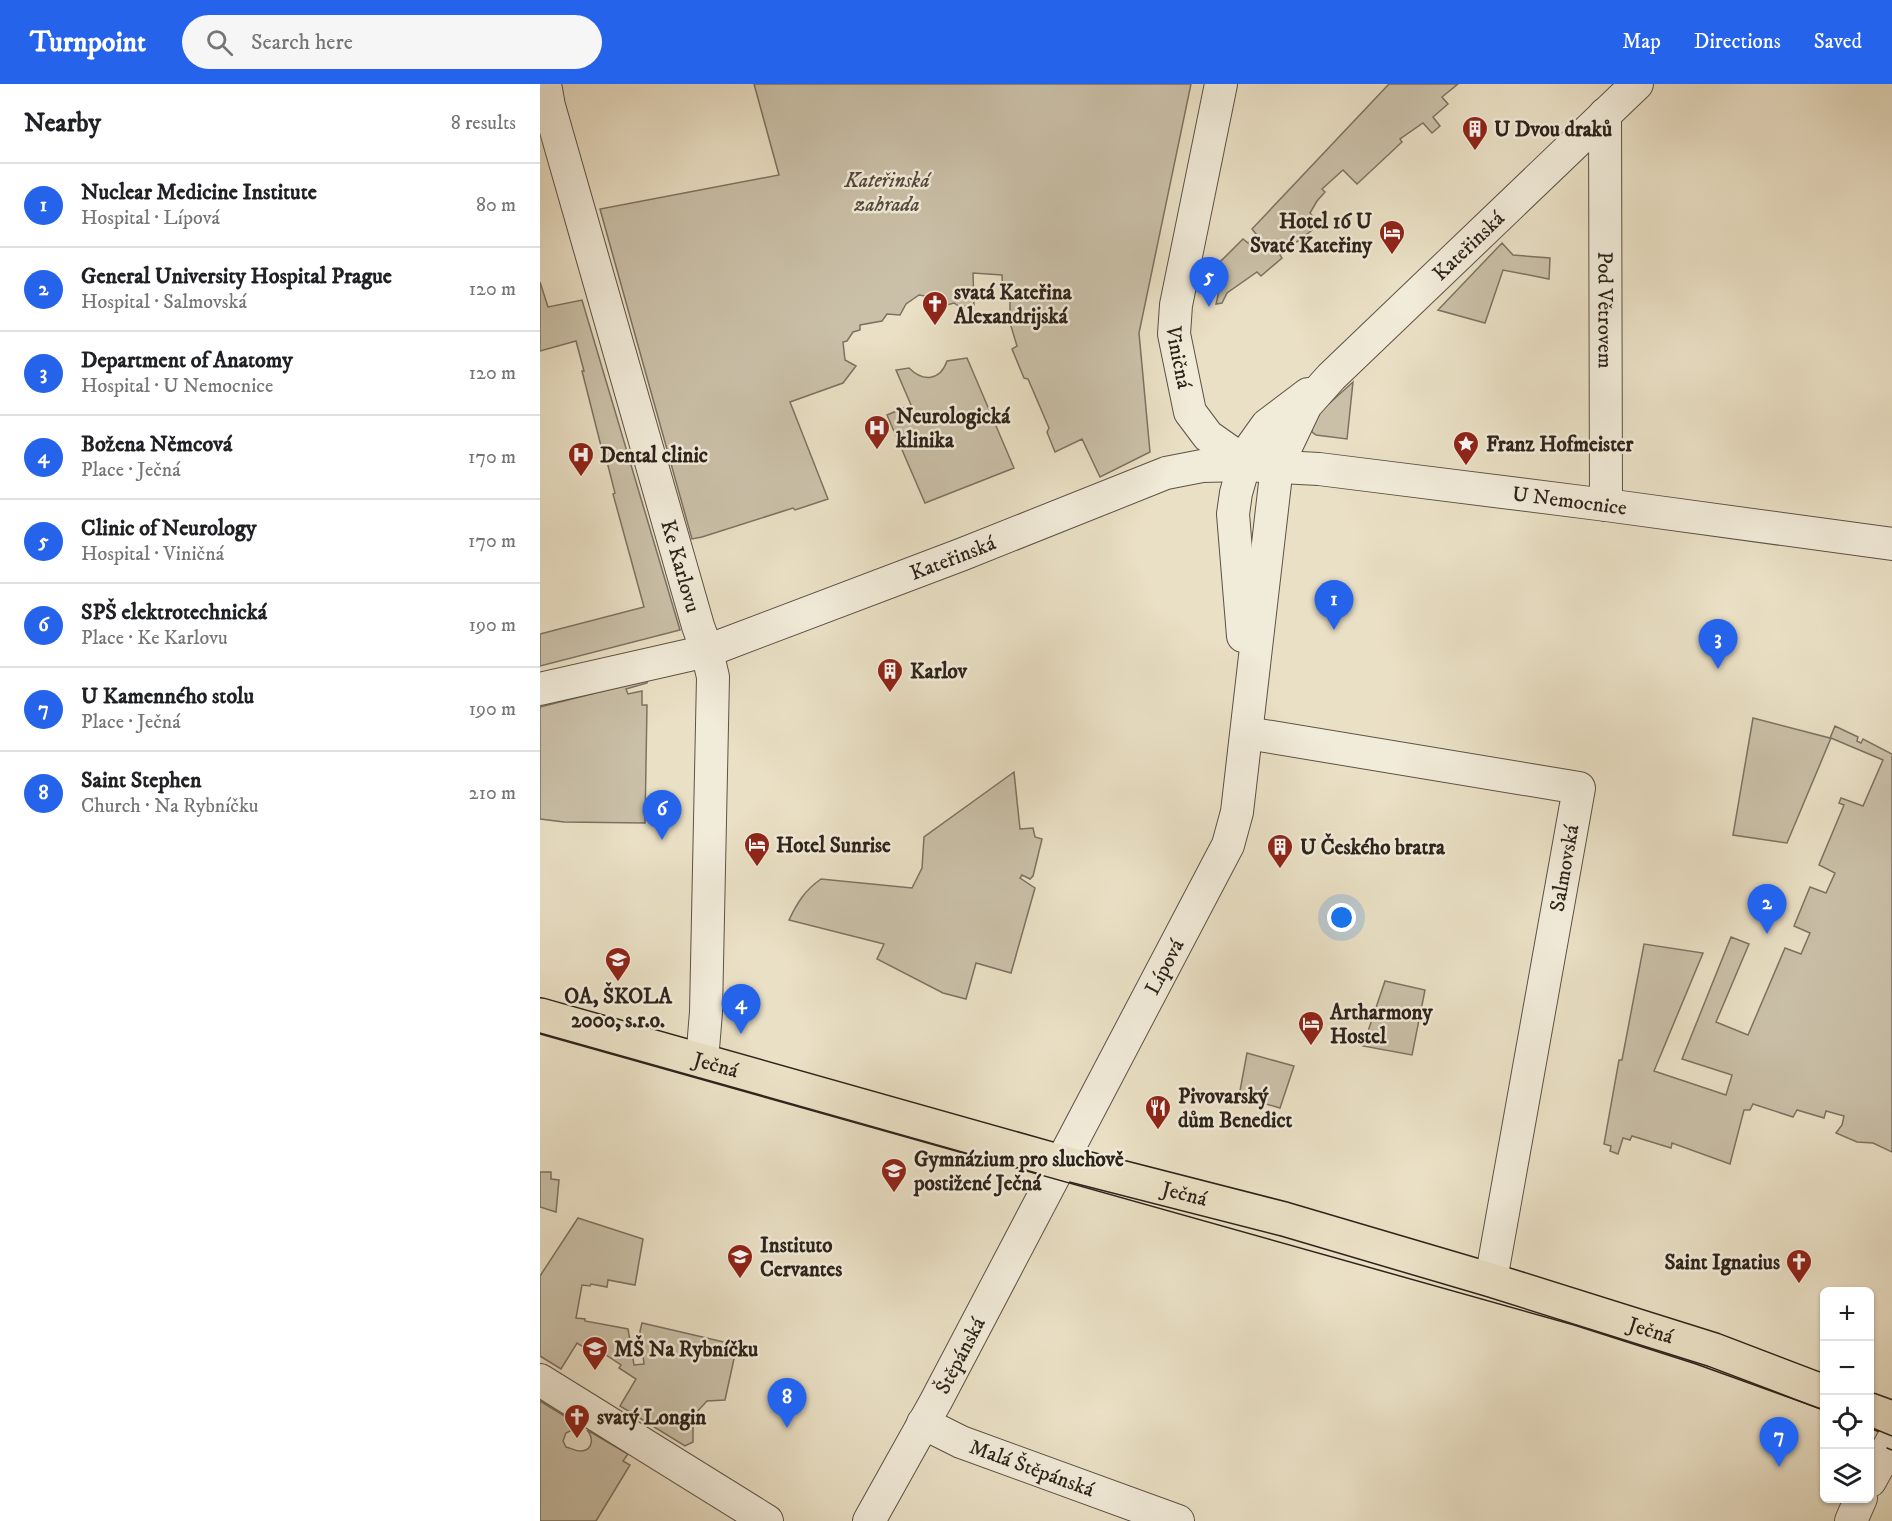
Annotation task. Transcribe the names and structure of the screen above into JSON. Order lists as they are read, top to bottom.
{
  "streets": {
    "main road": ["Ječná"],
    "street": [
      "Kateřinská",
      "Pod Větrovem",
      "Viničná",
      "U Nemocnice",
      "Ke Karlovu",
      "Salmovská",
      "Lípová",
      "Štěpánská",
      "Malá Štěpánská"
    ]
  },
  "crossings": [
    ["Kateřinská", "Pod Větrovem"],
    ["Kateřinská", "Viničná"],
    ["Kateřinská", "U Nemocnice"],
    ["Kateřinská", "Ke Karlovu"],
    ["Kateřinská", "Lípová"],
    ["Pod Větrovem", "U Nemocnice"],
    ["Viničná", "U Nemocnice"],
    ["Viničná", "Lípová"],
    ["U Nemocnice", "Lípová"],
    ["Ke Karlovu", "Ječná"],
    ["Salmovská", "Lípová"],
    ["Salmovská", "Ječná"],
    ["Lípová", "Ječná"],
    ["Lípová", "Štěpánská"],
    ["Ječná", "Štěpánská"],
    ["Štěpánská", "Malá Štěpánská"]
  ],
  "parks": ["Kateřinská zahrada"],
  "places": {
    "building": ["U Dvou draků", "Karlov", "U Českého bratra"],
    "hotel": ["Hotel 16 U Svaté Kateřiny", "Hotel Sunrise", "Artharmony Hostel"],
    "church": ["svatá Kateřina Alexandrijská", "Saint Ignatius", "svatý Longin"],
    "hospital": ["Neurologická klinika", "Dental clinic"],
    "place": ["Franz Hofmeister"],
    "school or university": [
      "OA, ŠKOLA 2000, s.r.o.",
      "Gymnázium pro sluchově postižené Ječná",
      "Instituto Cervantes",
      "MŠ Na Rybníčku"
    ],
    "restaurant": ["Pivovarský dům Benedict"]
  },
  "page": {
    "header": "Turnpoint",
    "search": "Search here",
    "nav": ["Map", "Directions", "Saved"],
    "heading": ["Nearby", "8 results"],
    "list": [
      {
        "mark": "1",
        "name": "Nuclear Medicine Institute",
        "note": "Hospital · Lípová",
        "value": "80 m"
      },
      {
        "mark": "2",
        "name": "General University Hospital Prague",
        "note": "Hospital · Salmovská",
        "value": "120 m"
      },
      {
        "mark": "3",
        "name": "Department of Anatomy",
        "note": "Hospital · U Nemocnice",
        "value": "120 m"
      },
      {
        "mark": "4",
        "name": "Božena Němcová",
        "note": "Place · Ječná",
        "value": "170 m"
      },
      {
        "mark": "5",
        "name": "Clinic of Neurology",
        "note": "Hospital · Viničná",
        "value": "170 m"
      },
      {
        "mark": "6",
        "name": "SPŠ elektrotechnická",
        "note": "Place · Ke Karlovu",
        "value": "190 m"
      },
      {
        "mark": "7",
        "name": "U Kamenného stolu",
        "note": "Place · Ječná",
        "value": "190 m"
      },
      {
        "mark": "8",
        "name": "Saint Stephen",
        "note": "Church · Na Rybníčku",
        "value": "210 m"
      }
    ],
    "pins": [
      "5",
      "1",
      "3",
      "6",
      "2",
      "4",
      "8",
      "7"
    ],
    "map_buttons": ["+", "−"]
  }
}
